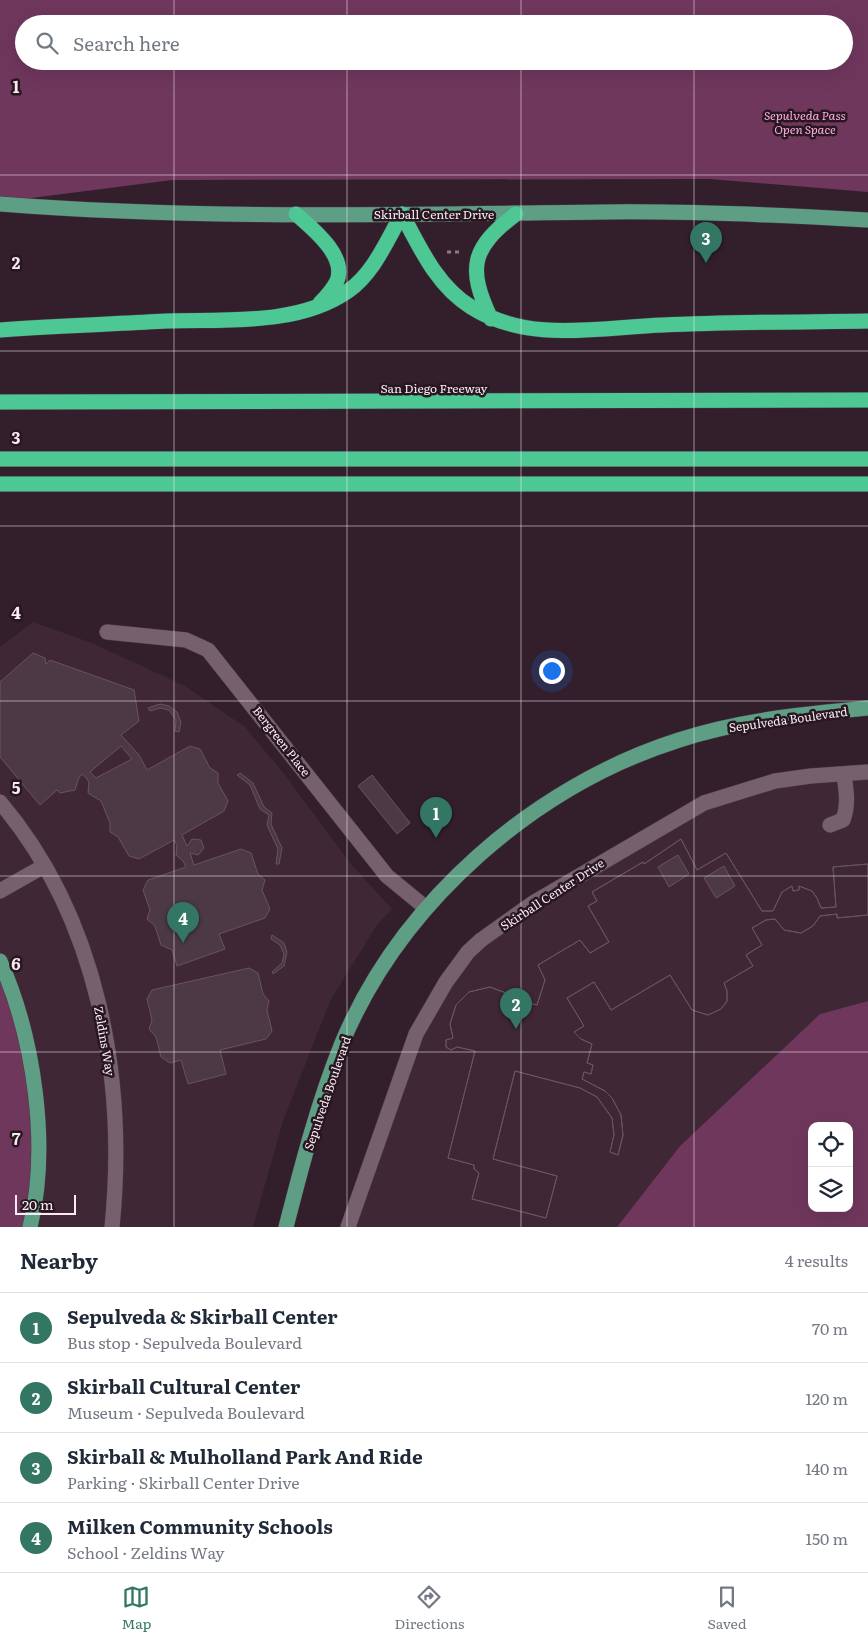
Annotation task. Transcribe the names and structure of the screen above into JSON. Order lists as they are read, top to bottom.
{
  "streets": {
    "highway": ["San Diego Freeway"],
    "main road": ["Skirball Center Drive", "Sepulveda Boulevard"],
    "street": ["Bergreen Place", "Zeldins Way"]
  },
  "crossings": [
    ["Sepulveda Boulevard", "Bergreen Place"]
  ],
  "parks": ["Sepulveda Pass Open Space"],
  "scale_bar": "20 m",
  "page": {
    "search": "Search here",
    "pins": [
      "3",
      "1",
      "4",
      "2"
    ],
    "scale": "20 m",
    "heading": ["Nearby", "4 results"],
    "list": [
      {
        "mark": "1",
        "name": "Sepulveda & Skirball Center",
        "note": "Bus stop · Sepulveda Boulevard",
        "value": "70 m"
      },
      {
        "mark": "2",
        "name": "Skirball Cultural Center",
        "note": "Museum · Sepulveda Boulevard",
        "value": "120 m"
      },
      {
        "mark": "3",
        "name": "Skirball & Mulholland Park And Ride",
        "note": "Parking · Skirball Center Drive",
        "value": "140 m"
      },
      {
        "mark": "4",
        "name": "Milken Community Schools",
        "note": "School · Zeldins Way",
        "value": "150 m"
      }
    ],
    "nav": ["Map", "Directions", "Saved"]
  },
  "grid": {
    "rows": [
      "1",
      "2",
      "3",
      "4",
      "5",
      "6",
      "7"
    ]
  }
}
